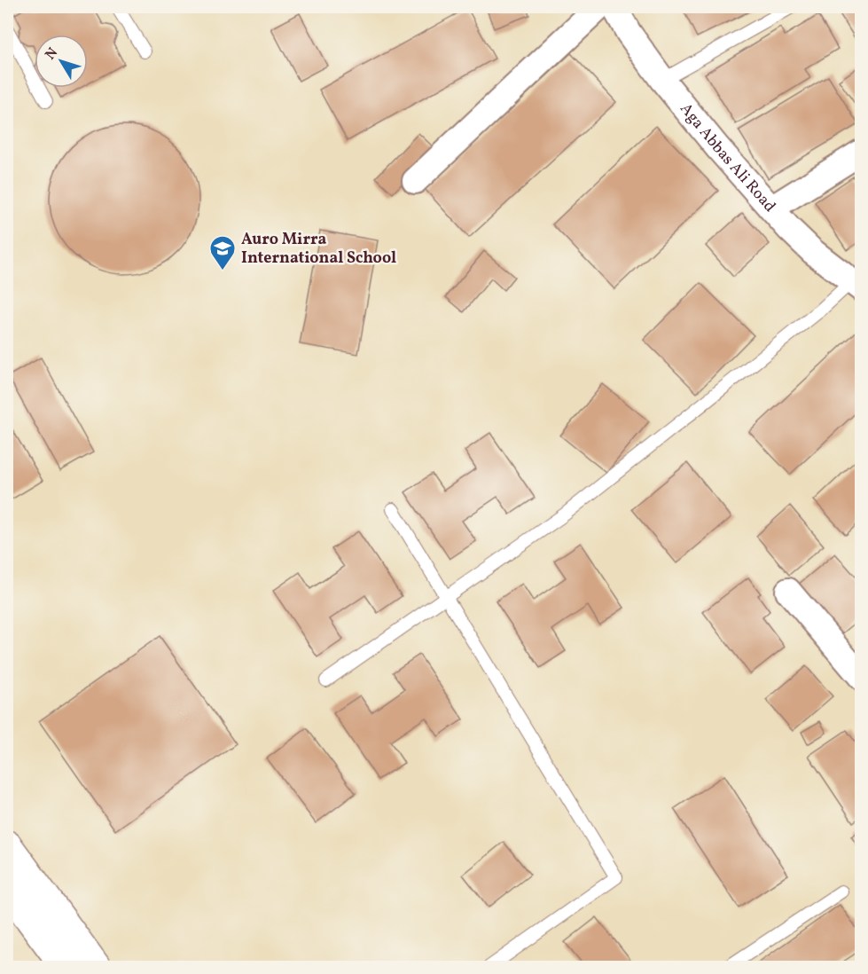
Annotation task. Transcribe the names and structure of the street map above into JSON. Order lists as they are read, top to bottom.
{
  "streets": {
    "street": ["Aga Abbas Ali Road"]
  },
  "places": {
    "school or university": ["Auro Mirra International School"]
  },
  "north": "top left"
}
